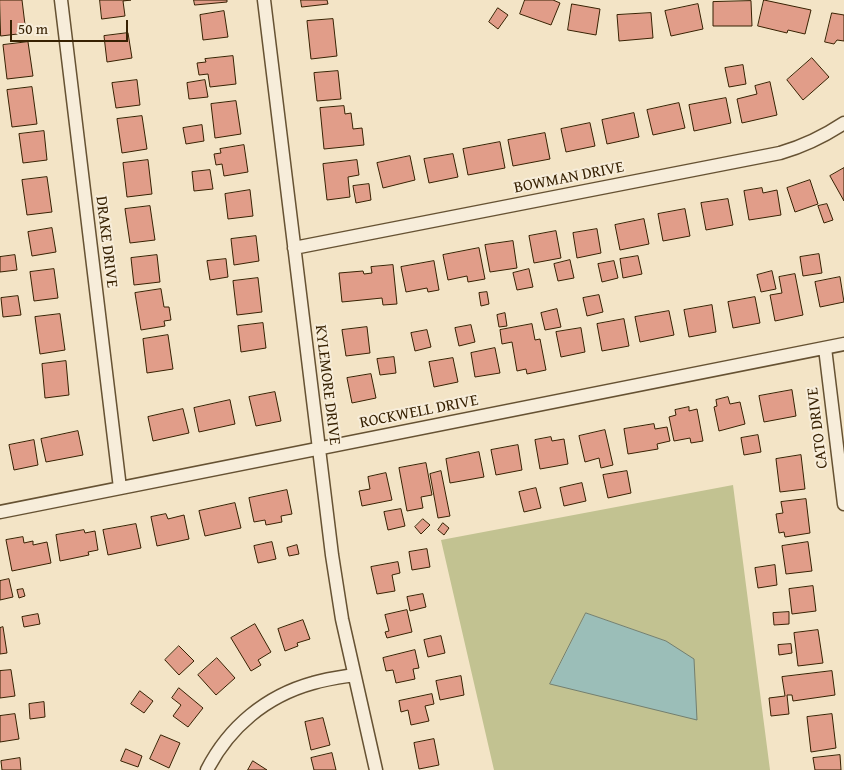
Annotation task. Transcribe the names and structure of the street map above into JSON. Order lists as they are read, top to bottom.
{
  "streets": {
    "street": [
      "BOWMAN DRIVE",
      "DRAKE DRIVE",
      "KYLEMORE DRIVE",
      "ROCKWELL DRIVE",
      "CATO DRIVE"
    ]
  },
  "crossings": [
    ["BOWMAN DRIVE", "KYLEMORE DRIVE"],
    ["DRAKE DRIVE", "ROCKWELL DRIVE"],
    ["KYLEMORE DRIVE", "ROCKWELL DRIVE"],
    ["ROCKWELL DRIVE", "CATO DRIVE"]
  ],
  "scale_bar": "50 m"
}
